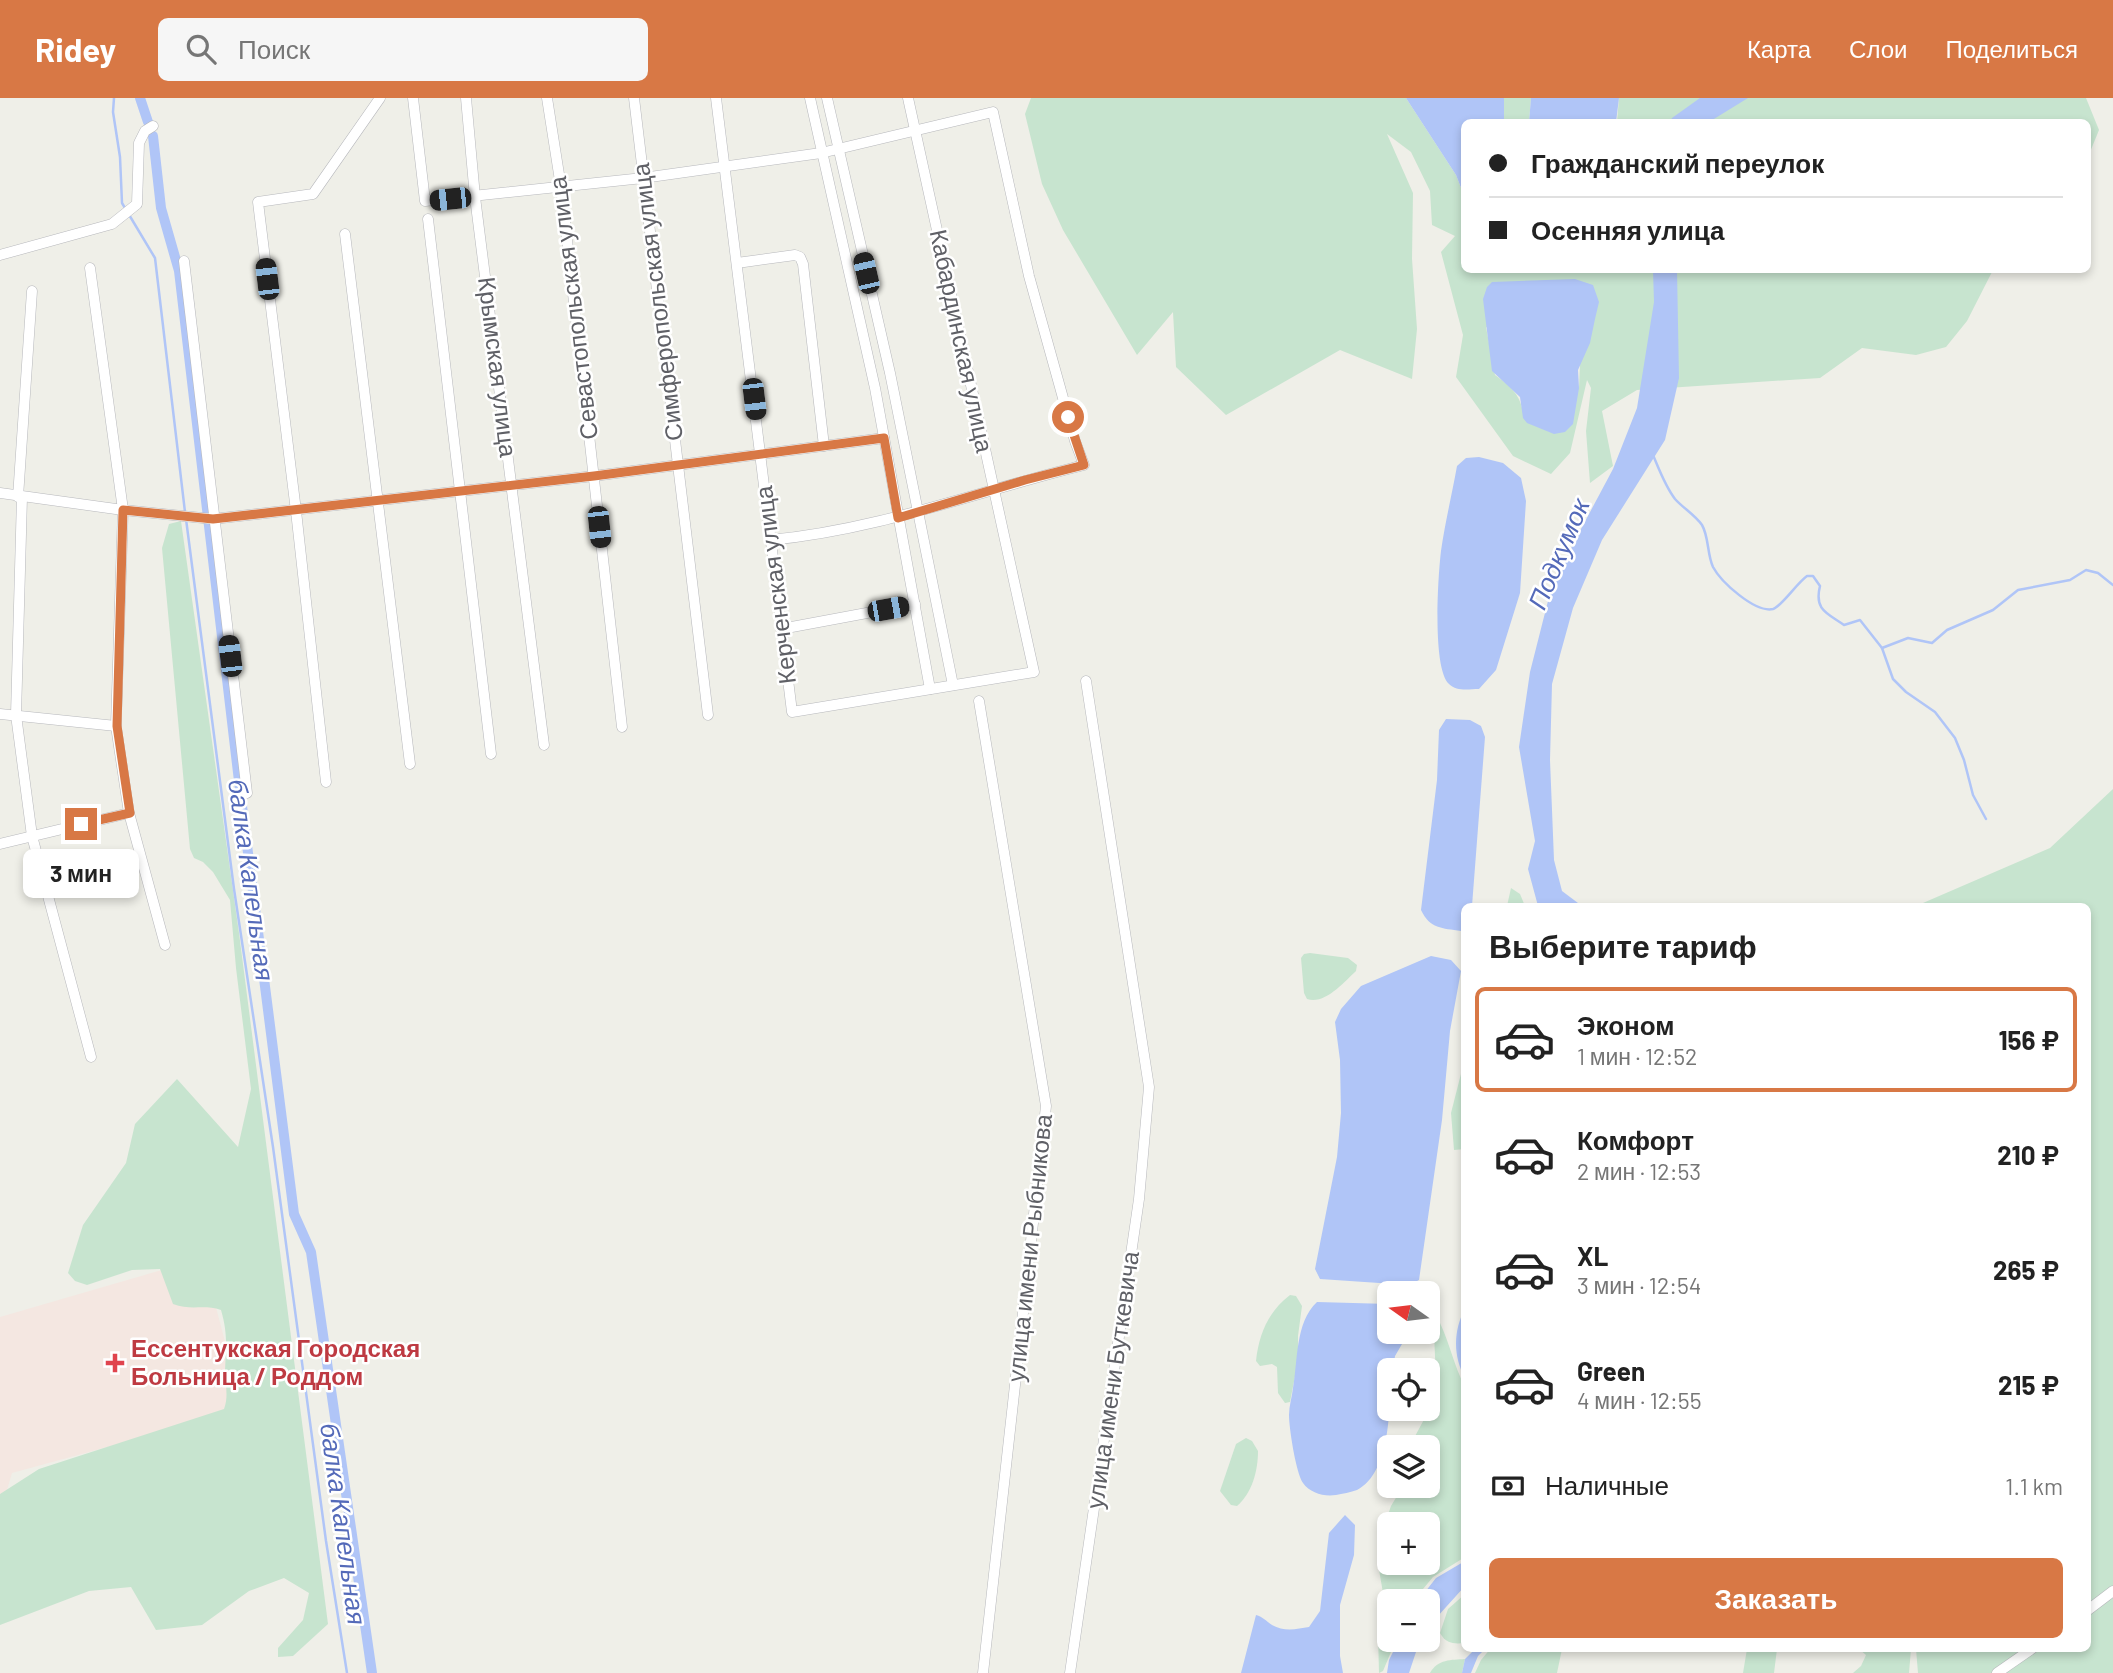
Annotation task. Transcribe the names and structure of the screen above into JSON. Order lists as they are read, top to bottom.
{
  "streets": {
    "street": [
      "Симферопольская улица",
      "Севастопольская улица",
      "Кабардинская улица",
      "Крымская улица",
      "Керченская улица",
      "улица имени Рыбникова",
      "улица имени Буткевича"
    ]
  },
  "crossings": [
    ["Кабардинская улица", "Керченская улица"]
  ],
  "water": ["Подкумок", "балка Капельная"],
  "places": {
    "health": ["Ессентукская Городская Больница / Роддом"]
  },
  "north": "left",
  "page": {
    "header": "Ridey",
    "search": "Поиск",
    "nav": ["Карта", "Слои", "Поделиться"],
    "banner": ["Гражданский переулок", "Осенняя улица"],
    "bubble": "3 мин",
    "heading": "Выберите тариф",
    "list": [
      {
        "name": "Эконом",
        "note": "1 мин · 12:52",
        "value": "156 ₽"
      },
      {
        "name": "Комфорт",
        "note": "2 мин · 12:53",
        "value": "210 ₽"
      },
      {
        "name": "XL",
        "note": "3 мин · 12:54",
        "value": "265 ₽"
      },
      {
        "name": "Green",
        "note": "4 мин · 12:55",
        "value": "215 ₽"
      }
    ],
    "map_buttons": ["+", "−"],
    "pay": ["Наличные", "1.1 km"],
    "buttons": "Заказать"
  }
}
